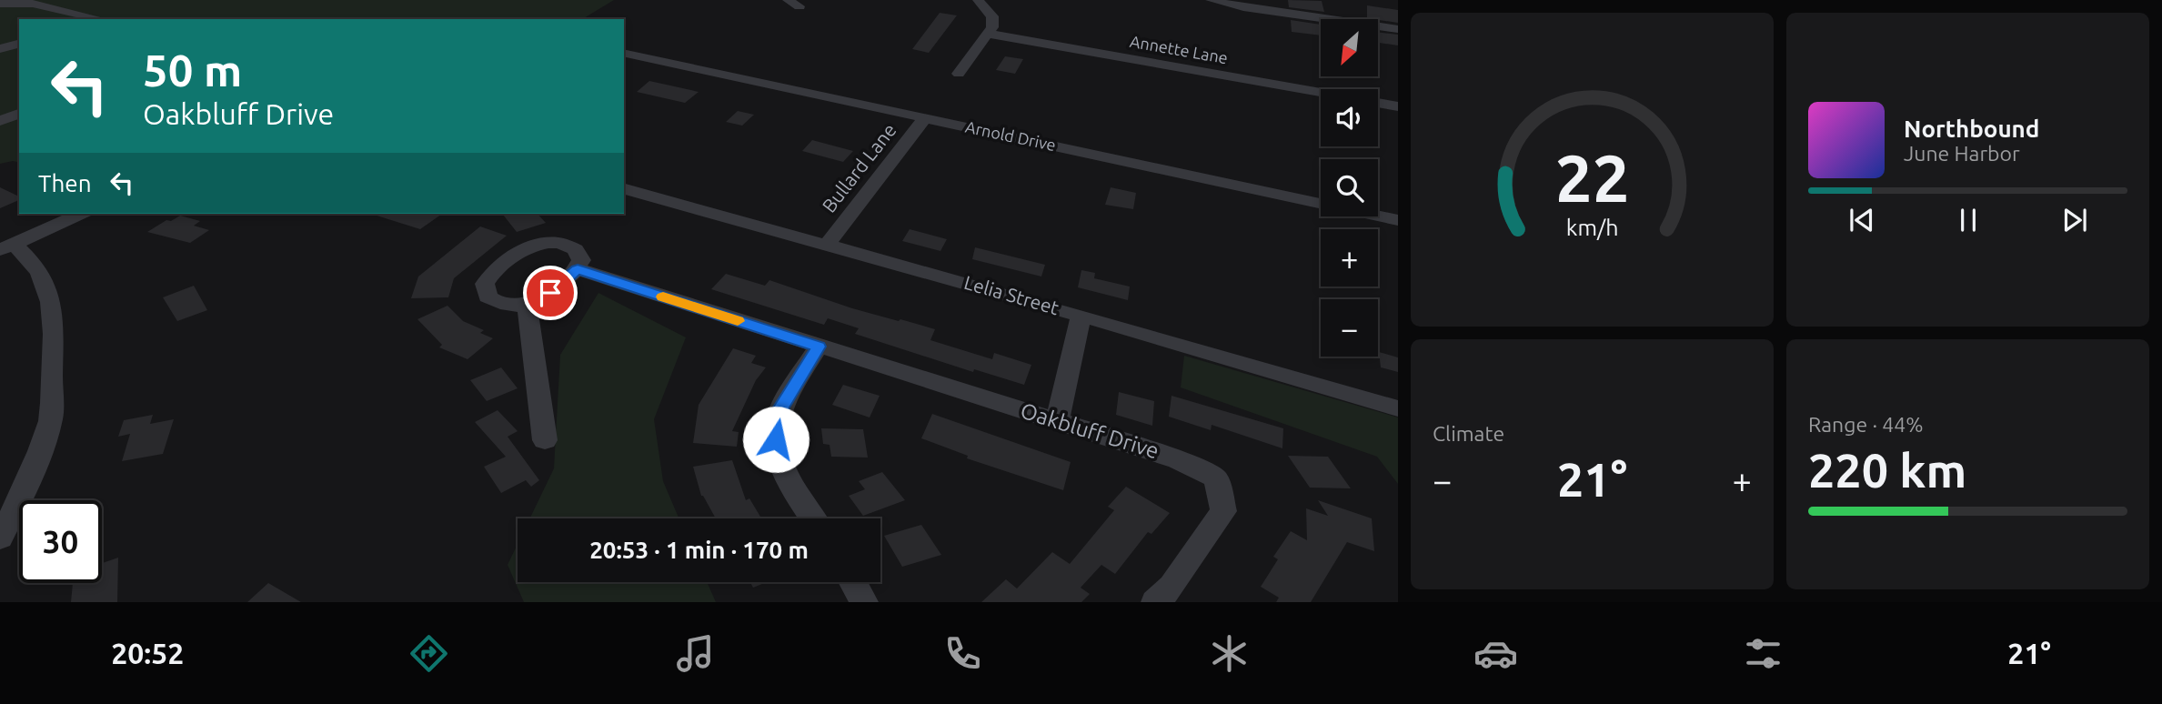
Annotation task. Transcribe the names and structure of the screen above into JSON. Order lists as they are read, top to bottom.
{
  "streets": {
    "street": [
      "Annette Lane",
      "Arnold Drive",
      "Bullard Lane",
      "Lelia Street",
      "Oakbluff Drive"
    ]
  },
  "crossings": [
    ["Arnold Drive", "Bullard Lane"],
    ["Bullard Lane", "Lelia Street"]
  ],
  "north": "bottom left",
  "page": {
    "map_buttons": ["+", "−"],
    "turn": ["50 m", "Oakbluff Drive"],
    "song": ["Northbound", "June Harbor"],
    "then": "Then",
    "tile": [
      "Climate",
      ["Range · 44%", "220 km"]
    ],
    "heat": ["−", "21°", "+"],
    "limit": "30",
    "trip": "20:53 · 1 min · 170 m",
    "tabs": ["20:52", "21°"],
    "gauge": ["22", "km/h"]
  }
}
